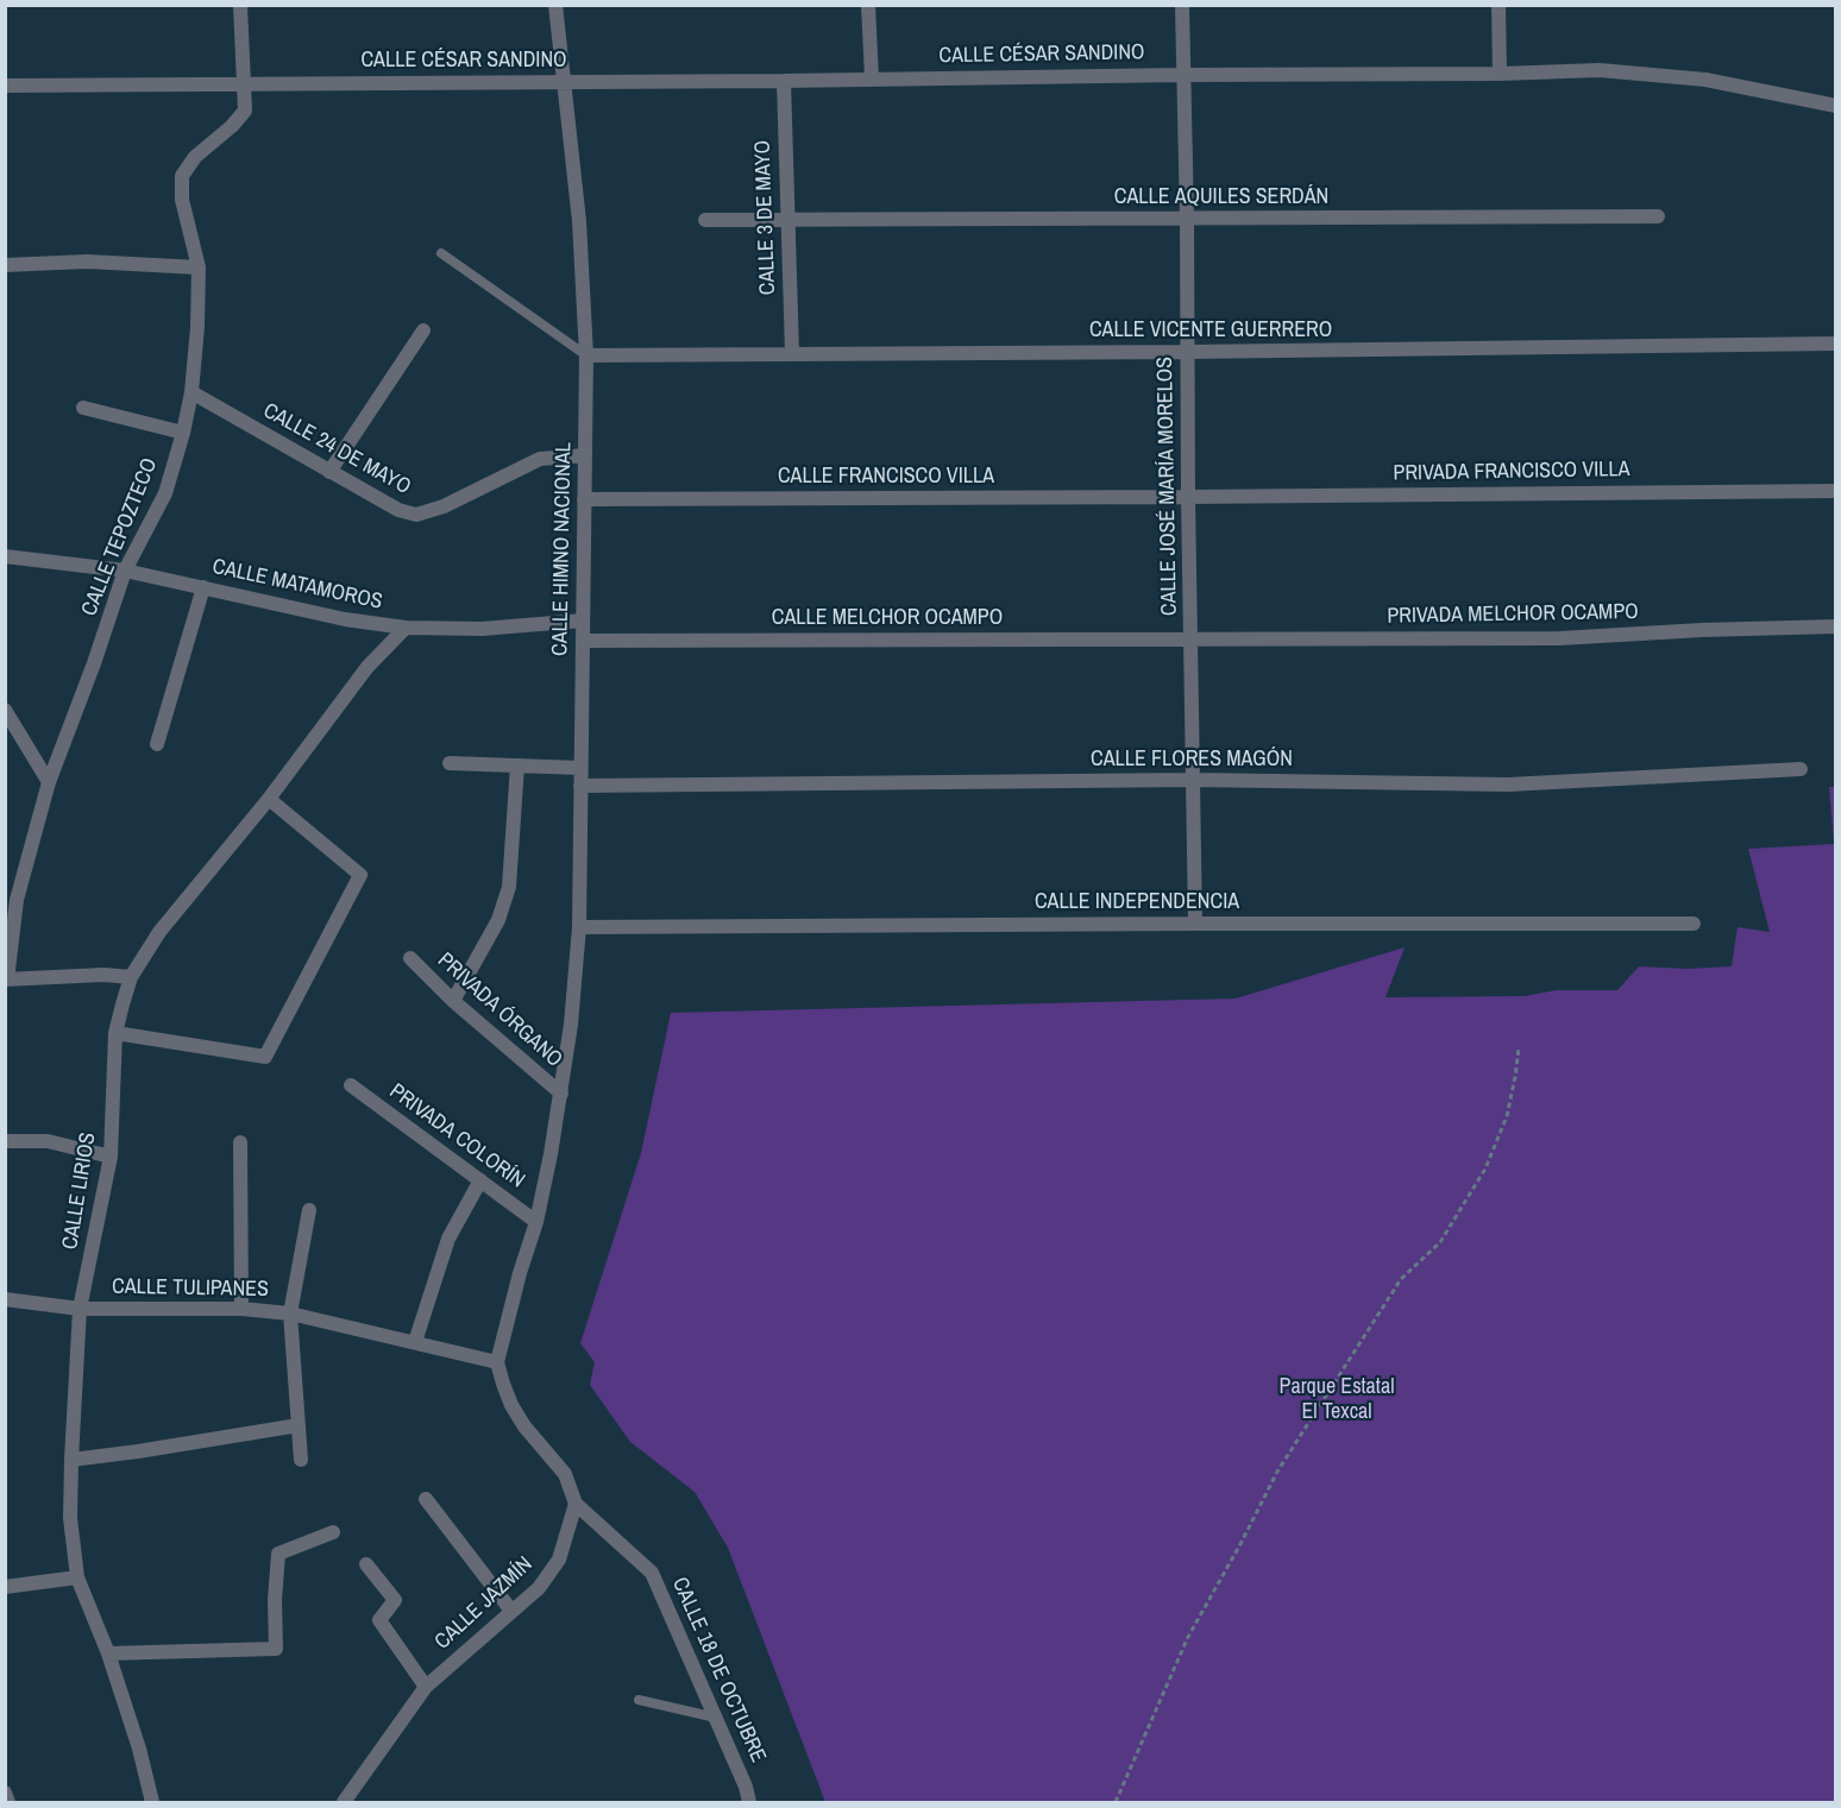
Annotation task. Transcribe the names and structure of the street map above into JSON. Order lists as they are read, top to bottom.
{
  "streets": {
    "street": [
      "CALLE CÉSAR SANDINO",
      "CALLE AQUILES SERDÁN",
      "CALLE 3 DE MAYO",
      "CALLE VICENTE GUERRERO",
      "CALLE 24 DE MAYO",
      "PRIVADA FRANCISCO VILLA",
      "CALLE FRANCISCO VILLA",
      "CALLE JOSÉ MARÍA MORELOS",
      "CALLE TEPOZTECO",
      "CALLE HIMNO NACIONAL",
      "CALLE MATAMOROS",
      "PRIVADA MELCHOR OCAMPO",
      "CALLE MELCHOR OCAMPO",
      "CALLE FLORES MAGÓN",
      "CALLE INDEPENDENCIA",
      "PRIVADA ÓRGANO",
      "PRIVADA COLORÍN",
      "CALLE LIRIOS",
      "CALLE TULIPANES",
      "CALLE JAZMÍN",
      "CALLE 18 DE OCTUBRE"
    ]
  },
  "crossings": [
    ["CALLE CÉSAR SANDINO", "CALLE 3 DE MAYO"],
    ["CALLE CÉSAR SANDINO", "CALLE JOSÉ MARÍA MORELOS"],
    ["CALLE CÉSAR SANDINO", "CALLE TEPOZTECO"],
    ["CALLE CÉSAR SANDINO", "CALLE HIMNO NACIONAL"],
    ["CALLE AQUILES SERDÁN", "CALLE 3 DE MAYO"],
    ["CALLE AQUILES SERDÁN", "CALLE JOSÉ MARÍA MORELOS"],
    ["CALLE 3 DE MAYO", "CALLE VICENTE GUERRERO"],
    ["CALLE VICENTE GUERRERO", "CALLE JOSÉ MARÍA MORELOS"],
    ["CALLE VICENTE GUERRERO", "CALLE HIMNO NACIONAL"],
    ["CALLE 24 DE MAYO", "CALLE TEPOZTECO"],
    ["CALLE 24 DE MAYO", "CALLE HIMNO NACIONAL"],
    ["PRIVADA FRANCISCO VILLA", "CALLE FRANCISCO VILLA"],
    ["PRIVADA FRANCISCO VILLA", "CALLE JOSÉ MARÍA MORELOS"],
    ["CALLE FRANCISCO VILLA", "CALLE JOSÉ MARÍA MORELOS"],
    ["CALLE FRANCISCO VILLA", "CALLE HIMNO NACIONAL"],
    ["CALLE JOSÉ MARÍA MORELOS", "PRIVADA MELCHOR OCAMPO"],
    ["CALLE JOSÉ MARÍA MORELOS", "CALLE MELCHOR OCAMPO"],
    ["CALLE JOSÉ MARÍA MORELOS", "CALLE FLORES MAGÓN"],
    ["CALLE JOSÉ MARÍA MORELOS", "CALLE INDEPENDENCIA"],
    ["CALLE TEPOZTECO", "CALLE MATAMOROS"],
    ["CALLE HIMNO NACIONAL", "CALLE MATAMOROS"],
    ["CALLE HIMNO NACIONAL", "CALLE MELCHOR OCAMPO"],
    ["CALLE HIMNO NACIONAL", "CALLE FLORES MAGÓN"],
    ["CALLE HIMNO NACIONAL", "CALLE INDEPENDENCIA"],
    ["CALLE HIMNO NACIONAL", "PRIVADA ÓRGANO"],
    ["CALLE MATAMOROS", "CALLE LIRIOS"],
    ["PRIVADA MELCHOR OCAMPO", "CALLE MELCHOR OCAMPO"],
    ["CALLE LIRIOS", "CALLE TULIPANES"],
    ["CALLE JAZMÍN", "CALLE 18 DE OCTUBRE"]
  ],
  "parks": ["Parque Estatal El Texcal"]
}
